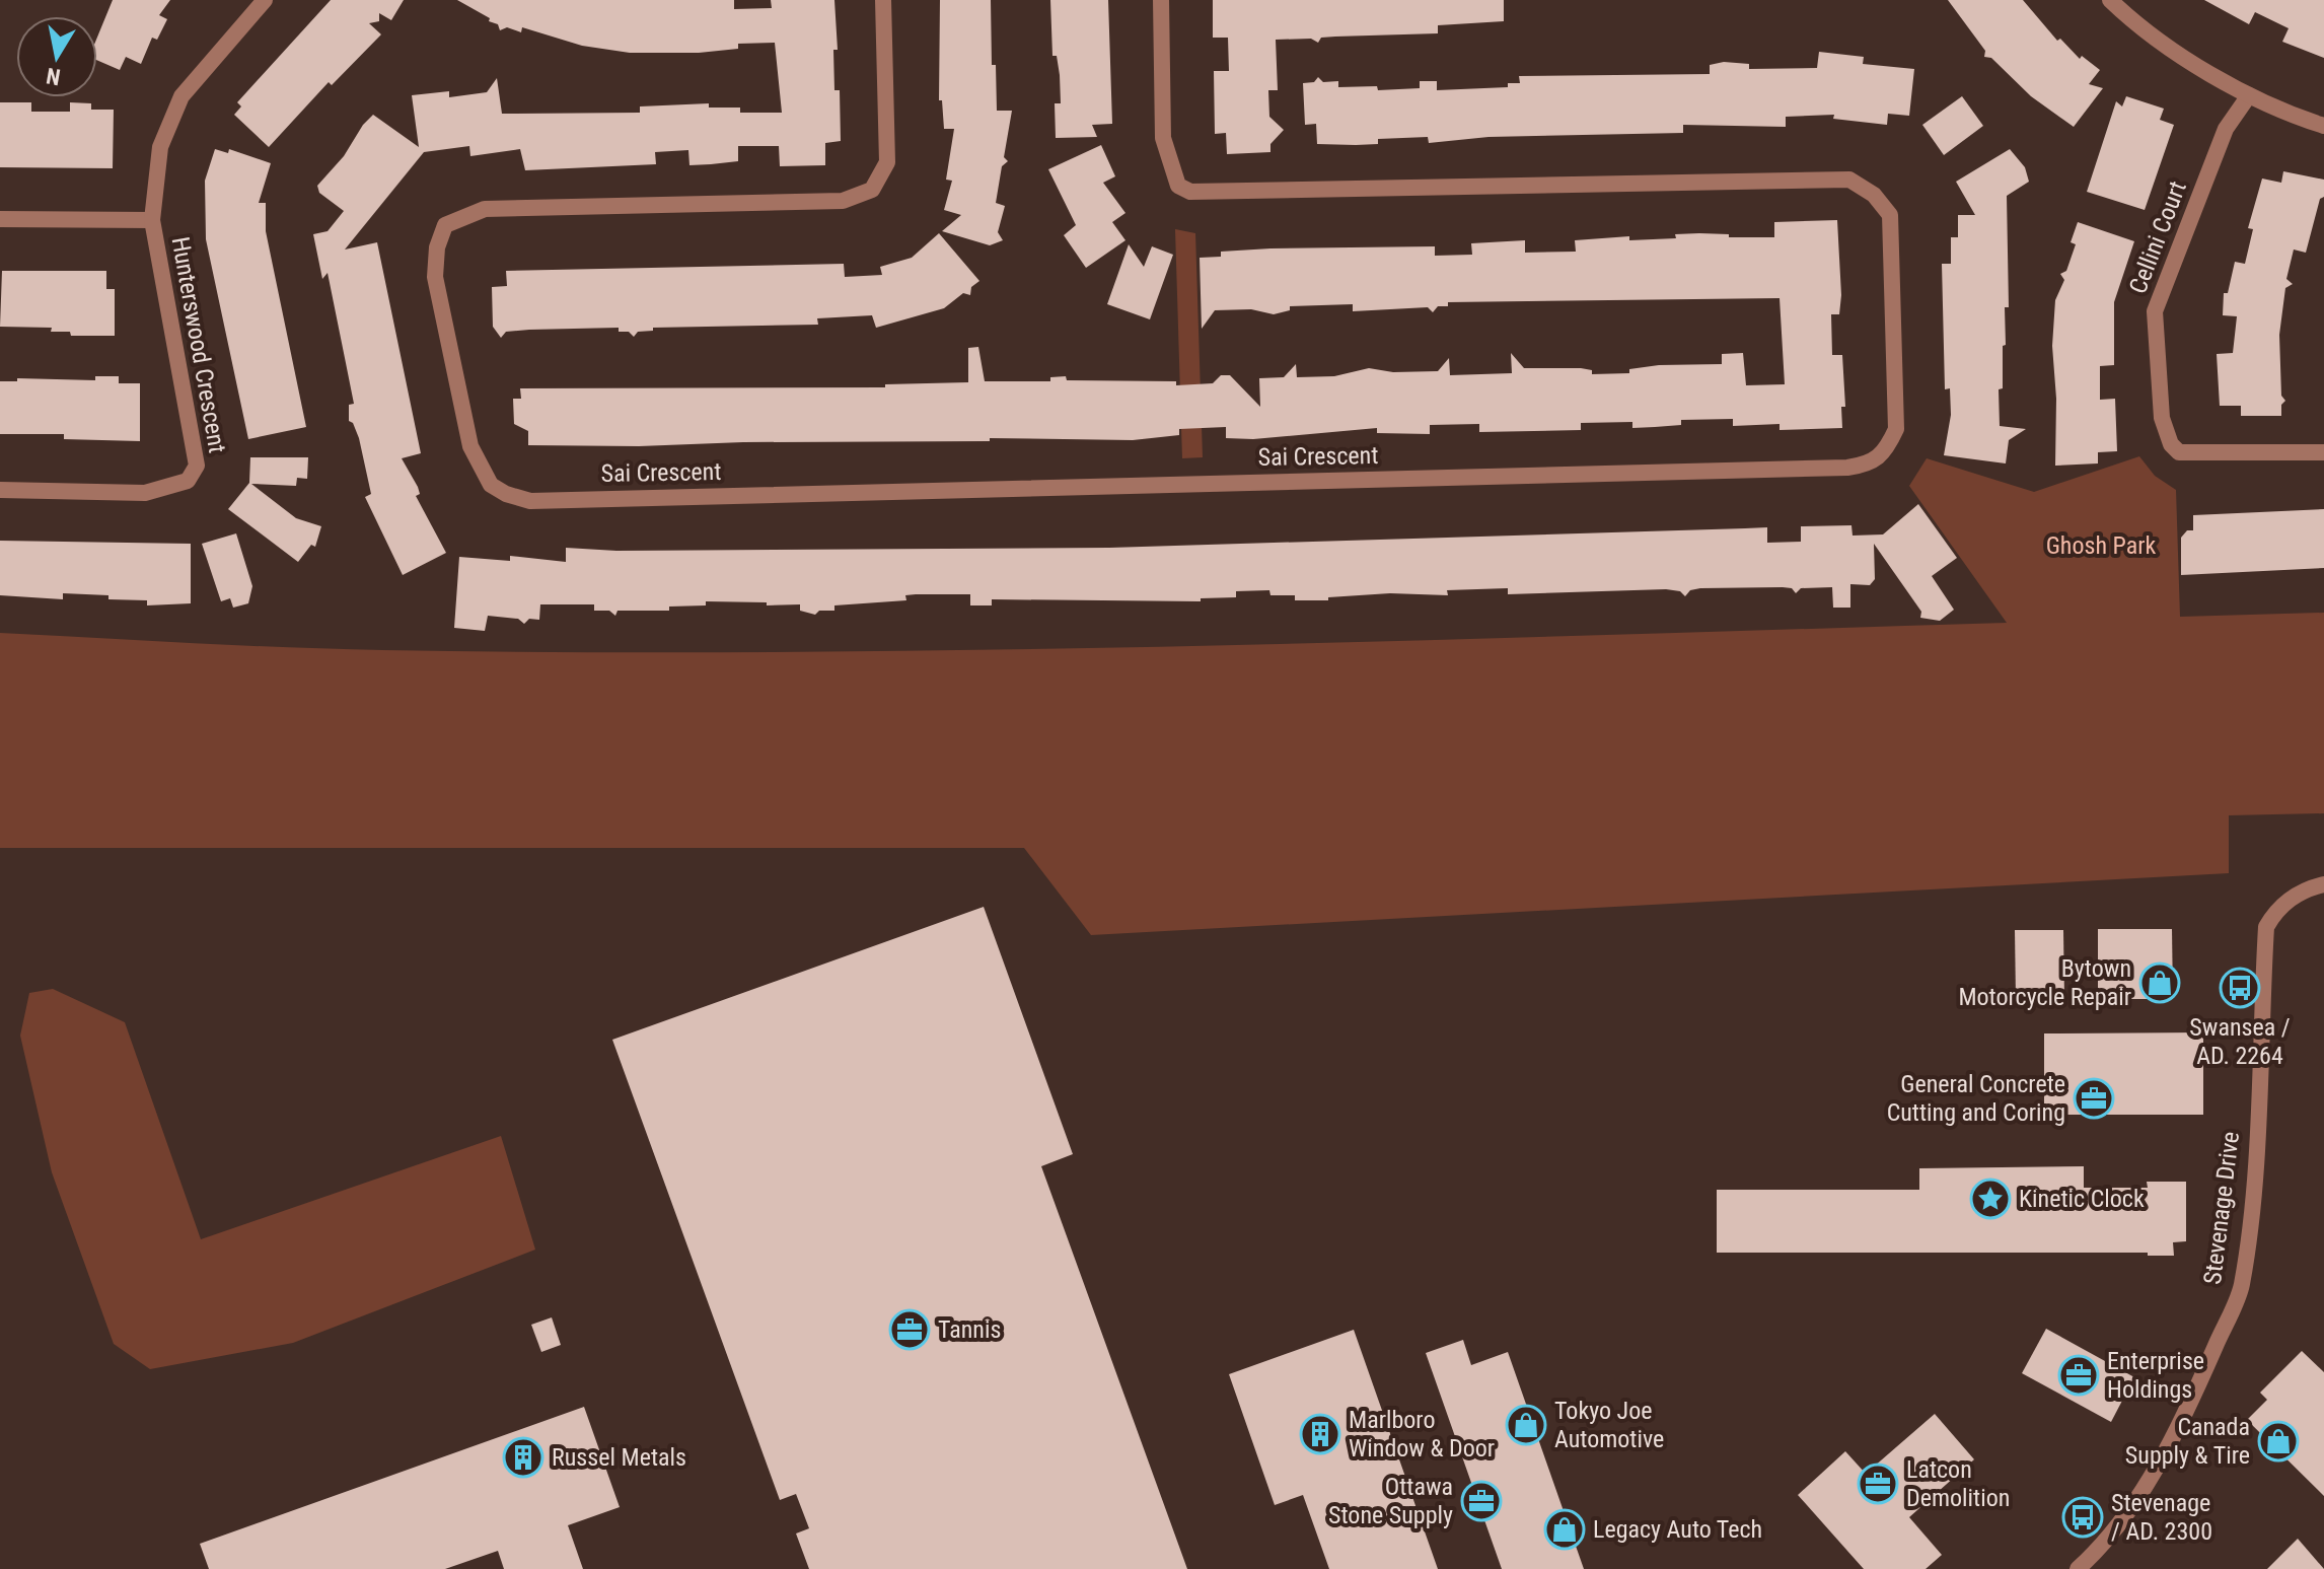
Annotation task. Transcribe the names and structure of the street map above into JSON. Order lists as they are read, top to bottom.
{
  "streets": {
    "street": [
      "Cellini Court",
      "Hunterswood Crescent",
      "Sai Crescent",
      "Stevenage Drive"
    ]
  },
  "parks": ["Ghosh Park"],
  "places": {
    "shop": [
      "Bytown Motorcycle Repair",
      "Tokyo Joe Automotive",
      "Canada Supply & Tire",
      "Legacy Auto Tech"
    ],
    "bus stop": ["Swansea / AD. 2264", "Stevenage / AD. 2300"],
    "office": [
      "General Concrete Cutting and Coring",
      "Tannis",
      "Enterprise Holdings",
      "Latcon Demolition",
      "Ottawa Stone Supply"
    ],
    "place": ["Kinetic Clock"],
    "building": ["Marlboro Window & Door", "Russel Metals"]
  },
  "north": "bottom"
}
